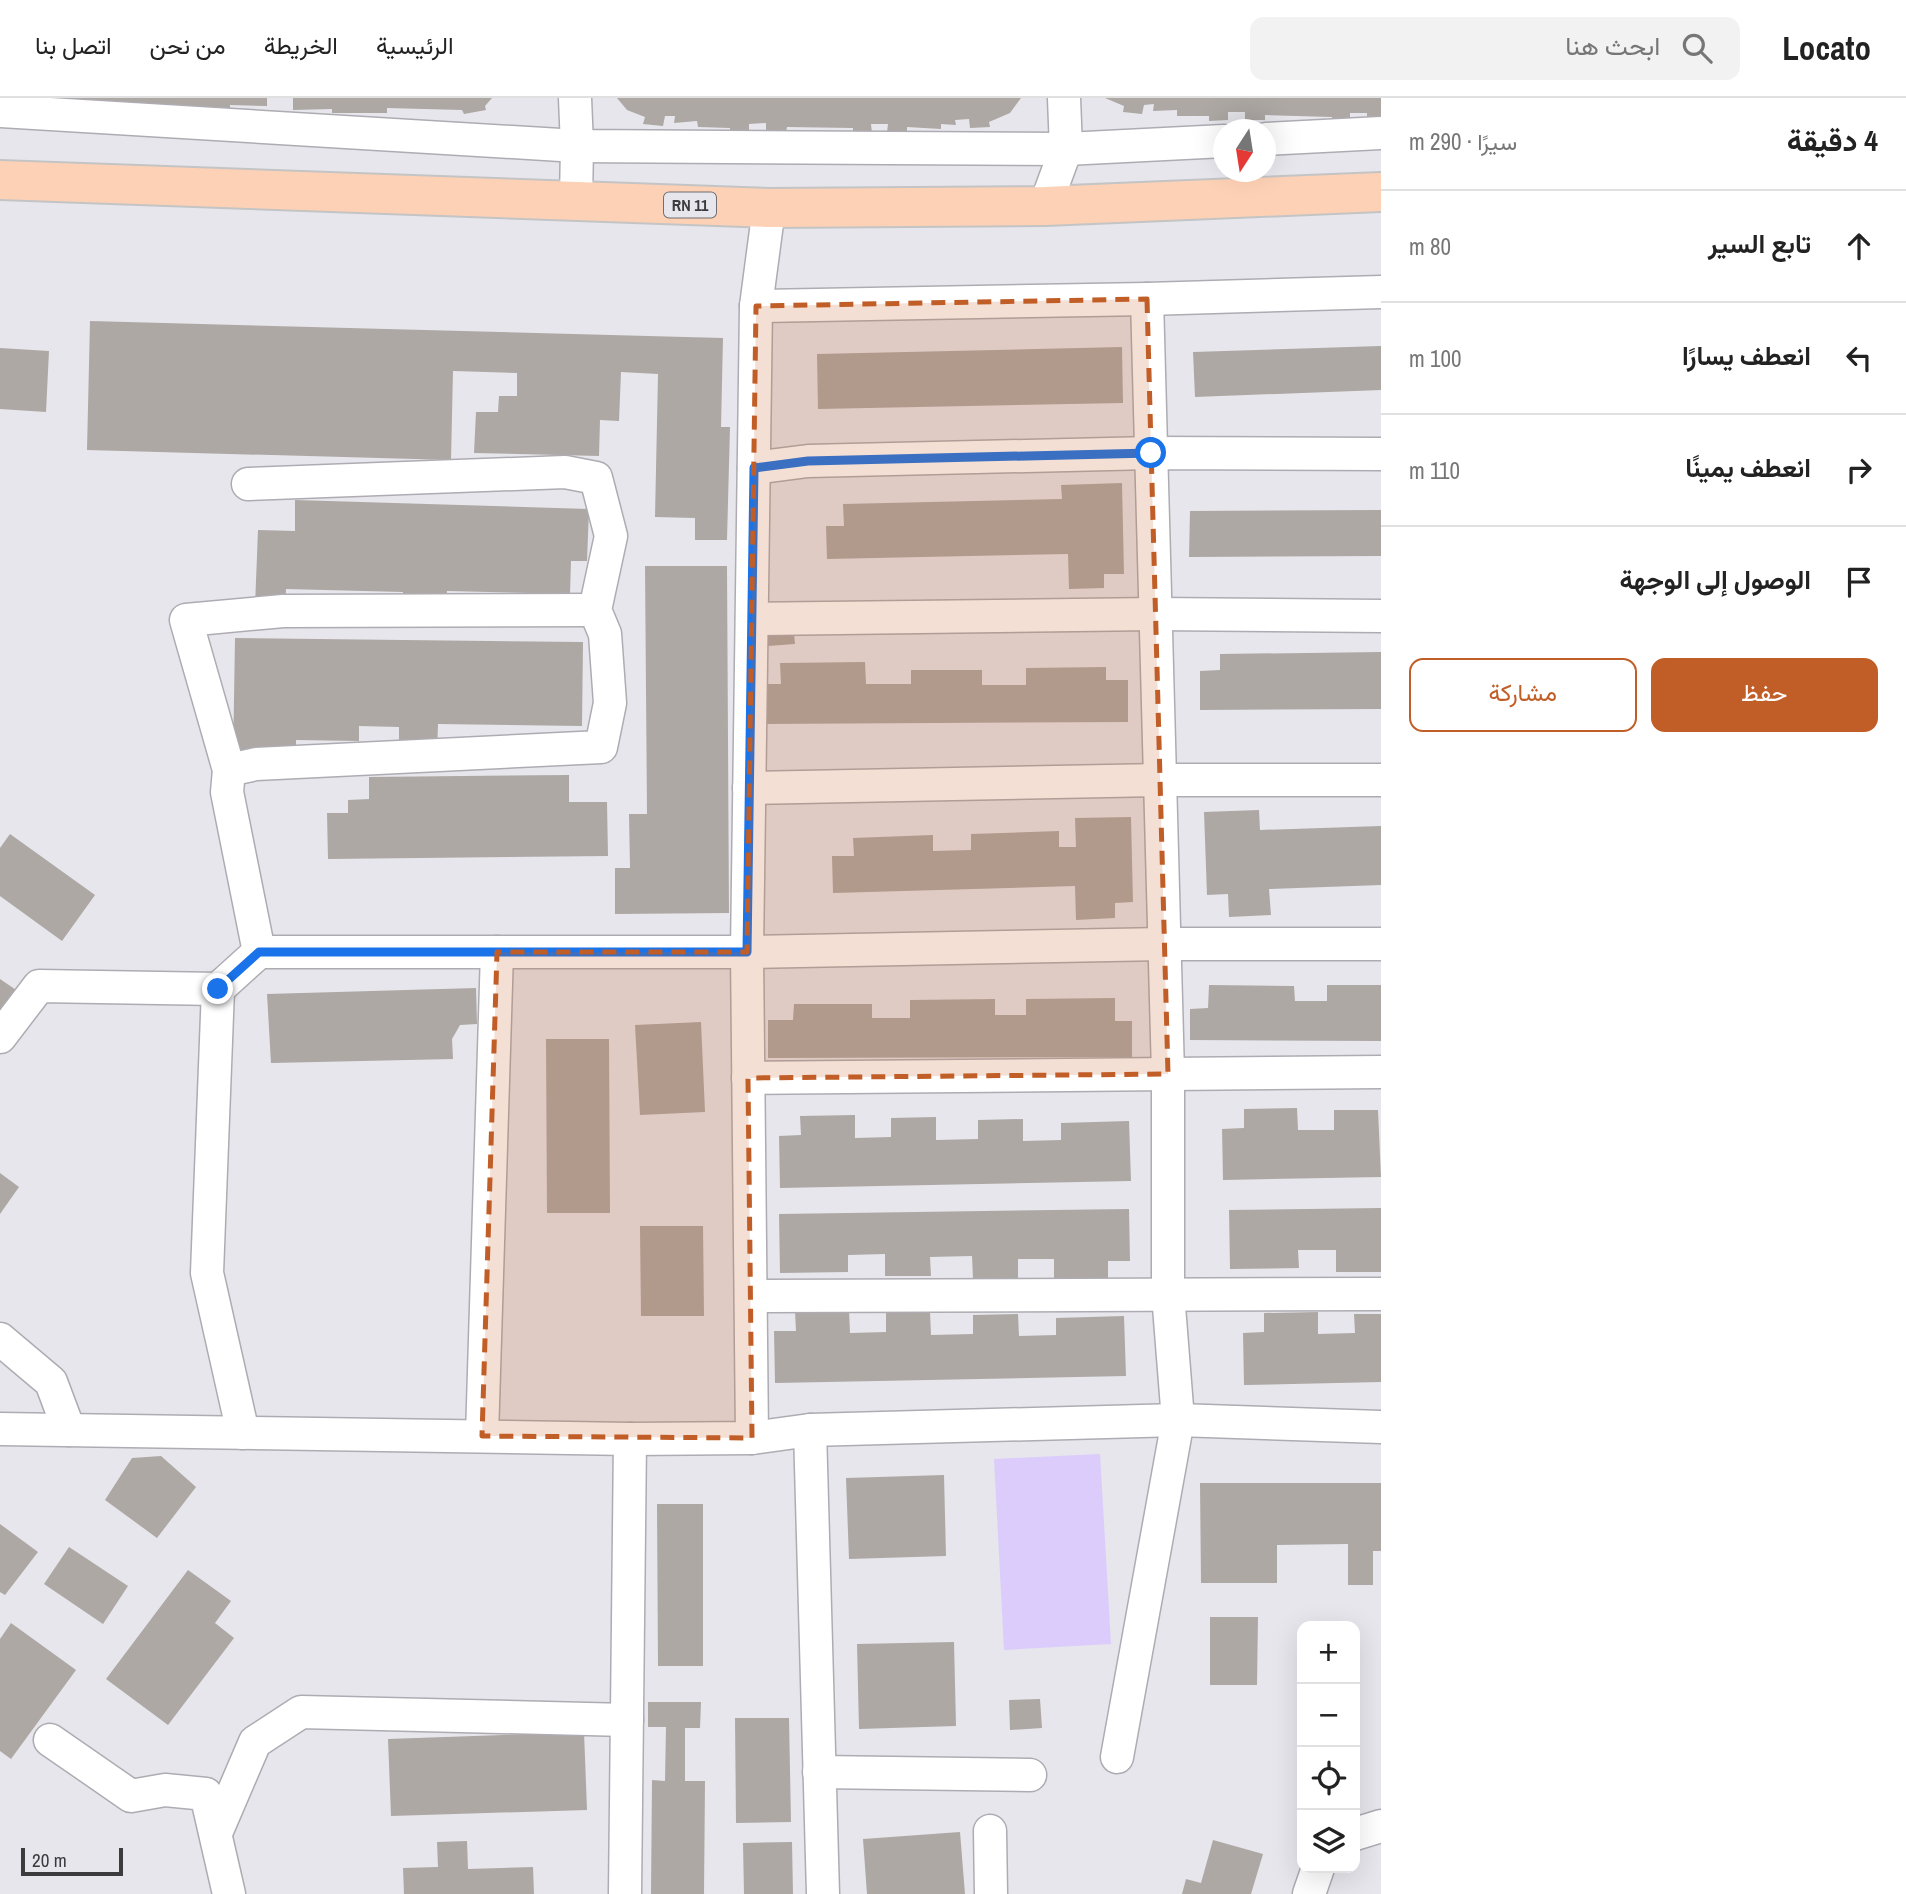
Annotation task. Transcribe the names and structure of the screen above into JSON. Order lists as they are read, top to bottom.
{
  "streets": {
    "main road": ["RN 11"]
  },
  "scale_bar": "20 m",
  "north": "bottom",
  "page": {
    "header": "Locato",
    "search": "ابحث هنا",
    "nav": [
      "الرئيسية",
      "الخريطة",
      "من نحن",
      "اتصل بنا"
    ],
    "heading": ["4 دقيقة", "سيرًا · 290 m"],
    "list": [
      ["تابع السير", "80 m"],
      ["انعطف يسارًا", "100 m"],
      ["انعطف يمينًا", "110 m"],
      "الوصول إلى الوجهة"
    ],
    "buttons": ["حفظ", "مشاركة"],
    "map_buttons": ["+", "−"],
    "scale": "20 m"
  }
}
